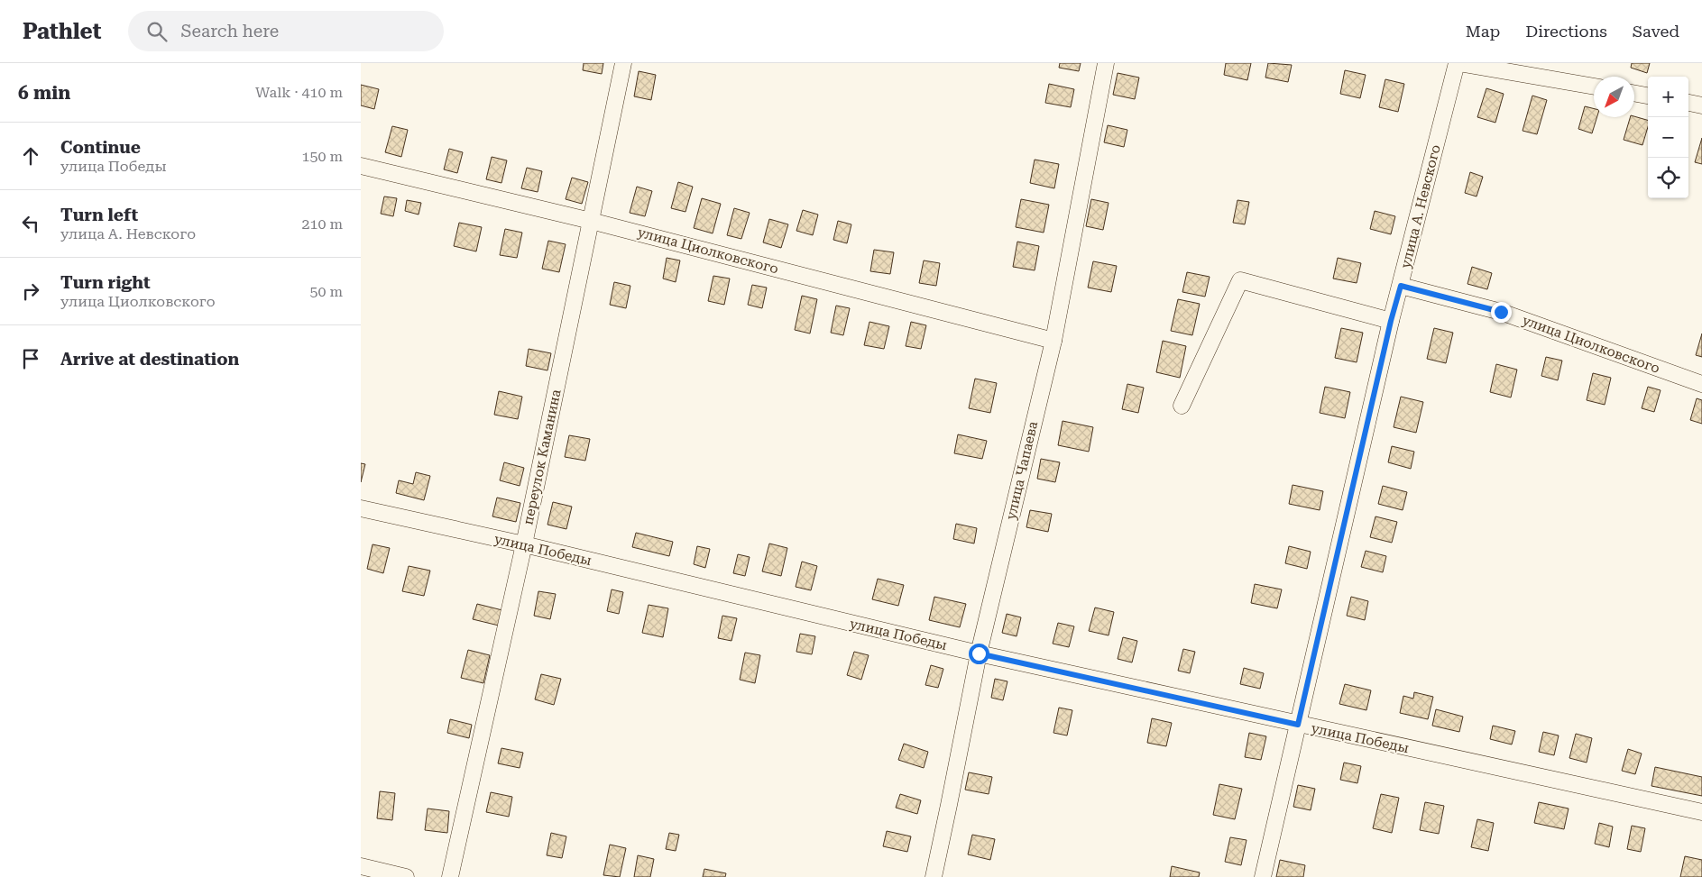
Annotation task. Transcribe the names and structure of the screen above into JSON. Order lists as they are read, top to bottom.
{
  "streets": {
    "street": [
      "улица А. Невского",
      "улица Циолковского",
      "переулок Каманина",
      "улица Чапаева",
      "улица Победы"
    ]
  },
  "crossings": [
    ["улица А. Невского", "улица Циолковского"],
    ["улица А. Невского", "улица Победы"],
    ["улица Циолковского", "переулок Каманина"],
    ["улица Циолковского", "улица Чапаева"],
    ["переулок Каманина", "улица Победы"],
    ["улица Чапаева", "улица Победы"]
  ],
  "north": "bottom left",
  "page": {
    "header": "Pathlet",
    "search": "Search here",
    "nav": ["Map", "Directions", "Saved"],
    "heading": ["6 min", "Walk · 410 m"],
    "map_buttons": ["+", "−"],
    "list": [
      ["Continue", "улица Победы", "150 m"],
      ["Turn left", "улица А. Невского", "210 m"],
      ["Turn right", "улица Циолковского", "50 m"],
      "Arrive at destination"
    ]
  }
}
